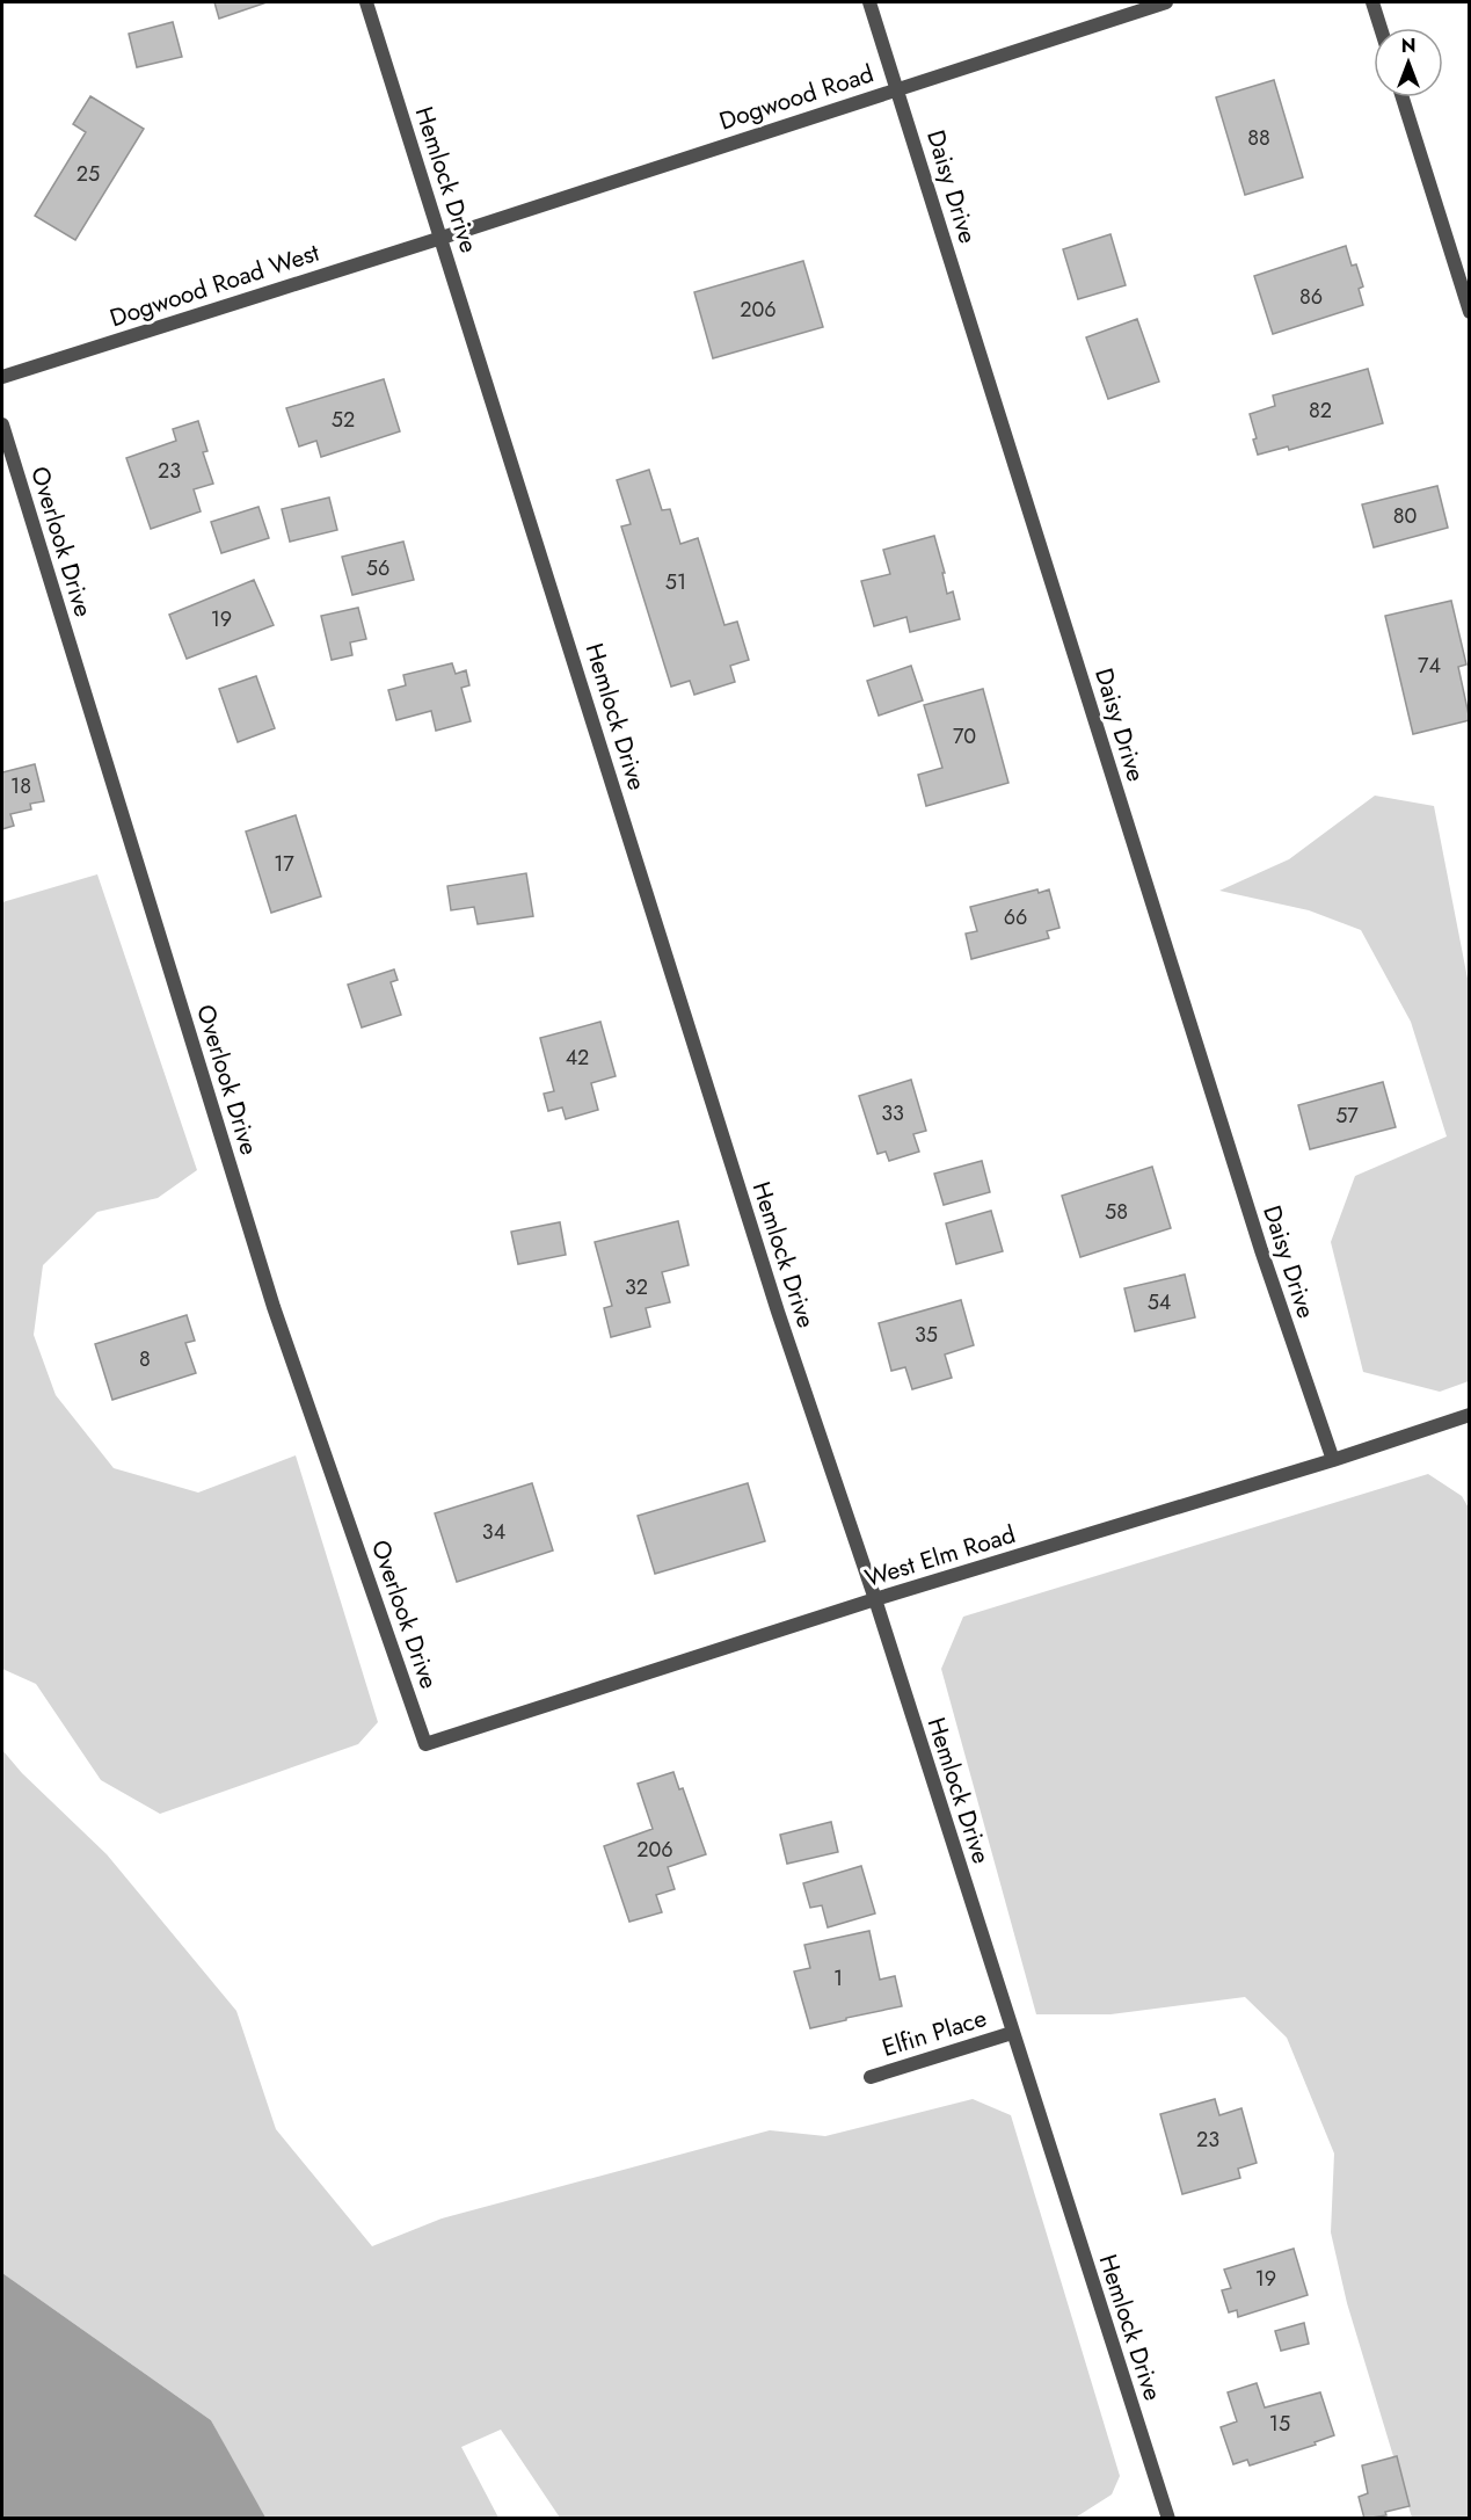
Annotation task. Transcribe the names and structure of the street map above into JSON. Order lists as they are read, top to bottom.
{
  "streets": {
    "street": [
      "Dogwood Road",
      "Hemlock Drive",
      "Daisy Drive",
      "Dogwood Road West",
      "Overlook Drive",
      "West Elm Road",
      "Elfin Place"
    ]
  },
  "crossings": [
    ["Dogwood Road", "Hemlock Drive"],
    ["Dogwood Road", "Daisy Drive"],
    ["Dogwood Road", "Dogwood Road West"],
    ["Hemlock Drive", "Dogwood Road West"],
    ["Hemlock Drive", "West Elm Road"],
    ["Hemlock Drive", "Elfin Place"],
    ["Daisy Drive", "West Elm Road"],
    ["Overlook Drive", "West Elm Road"]
  ],
  "house_numbers": [
    "88",
    "25",
    "86",
    "206",
    "82",
    "52",
    "23",
    "80",
    "56",
    "51",
    "19",
    "74",
    "70",
    "18",
    "17",
    "66",
    "42",
    "33",
    "57",
    "58",
    "32",
    "54",
    "35",
    "8",
    "34",
    "206",
    "1",
    "23",
    "19",
    "15"
  ],
  "north": "top"
}
